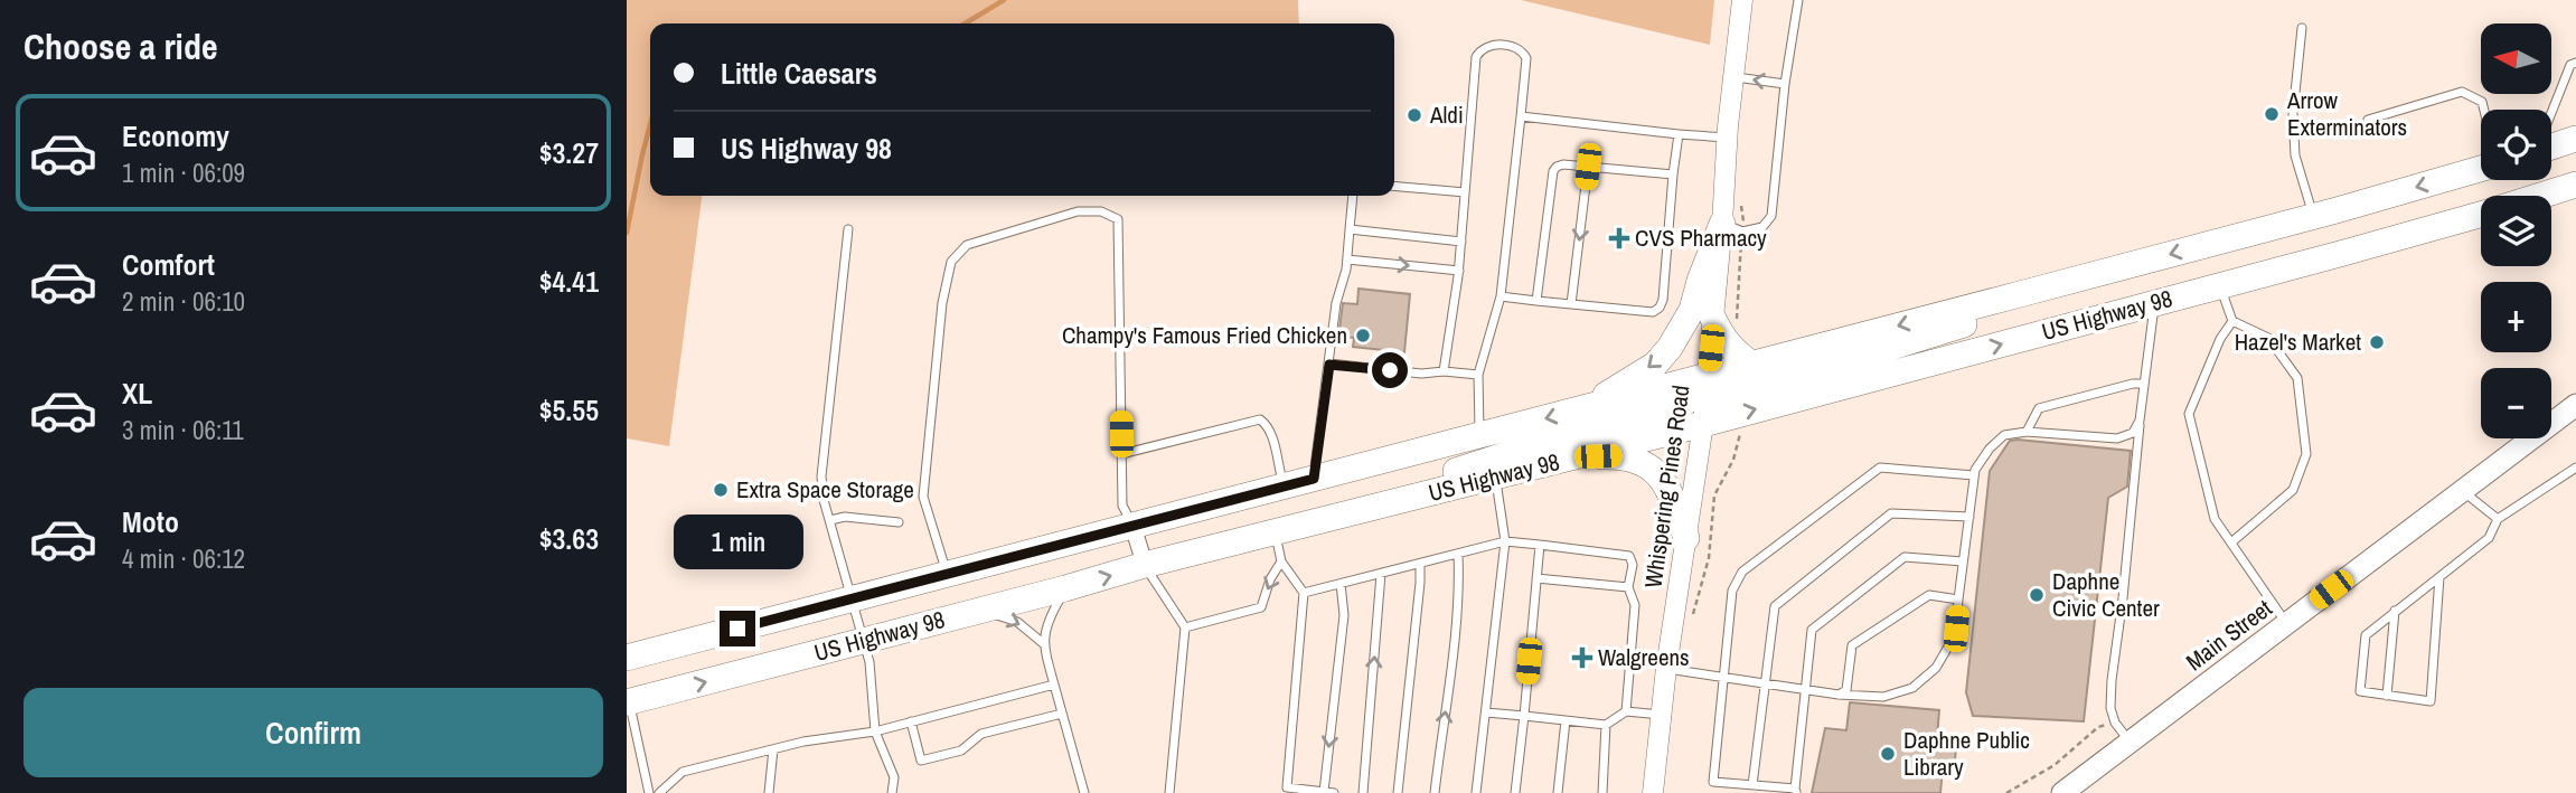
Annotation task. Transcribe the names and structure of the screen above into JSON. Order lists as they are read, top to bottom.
{
  "streets": {
    "main road": ["US Highway 98", "Main Street"],
    "street": ["Whispering Pines Road"]
  },
  "crossings": [
    ["US Highway 98", "Whispering Pines Road"]
  ],
  "places": {
    "other": [
      "Arrow Exterminators",
      "Aldi",
      "Champy's Famous Fried Chicken",
      "Hazel's Market",
      "Extra Space Storage",
      "Daphne Civic Center",
      "Daphne Public Library"
    ],
    "health": ["CVS Pharmacy", "Walgreens"]
  },
  "north": "left",
  "page": {
    "heading": "Choose a ride",
    "map_buttons": ["+", "−"],
    "banner": ["Little Caesars", "US Highway 98"],
    "list": [
      {
        "name": "Economy",
        "note": "1 min · 06:09",
        "value": "$3.27"
      },
      {
        "name": "Comfort",
        "note": "2 min · 06:10",
        "value": "$4.41"
      },
      {
        "name": "XL",
        "note": "3 min · 06:11",
        "value": "$5.55"
      },
      {
        "name": "Moto",
        "note": "4 min · 06:12",
        "value": "$3.63"
      }
    ],
    "bubble": "1 min",
    "buttons": "Confirm"
  }
}
